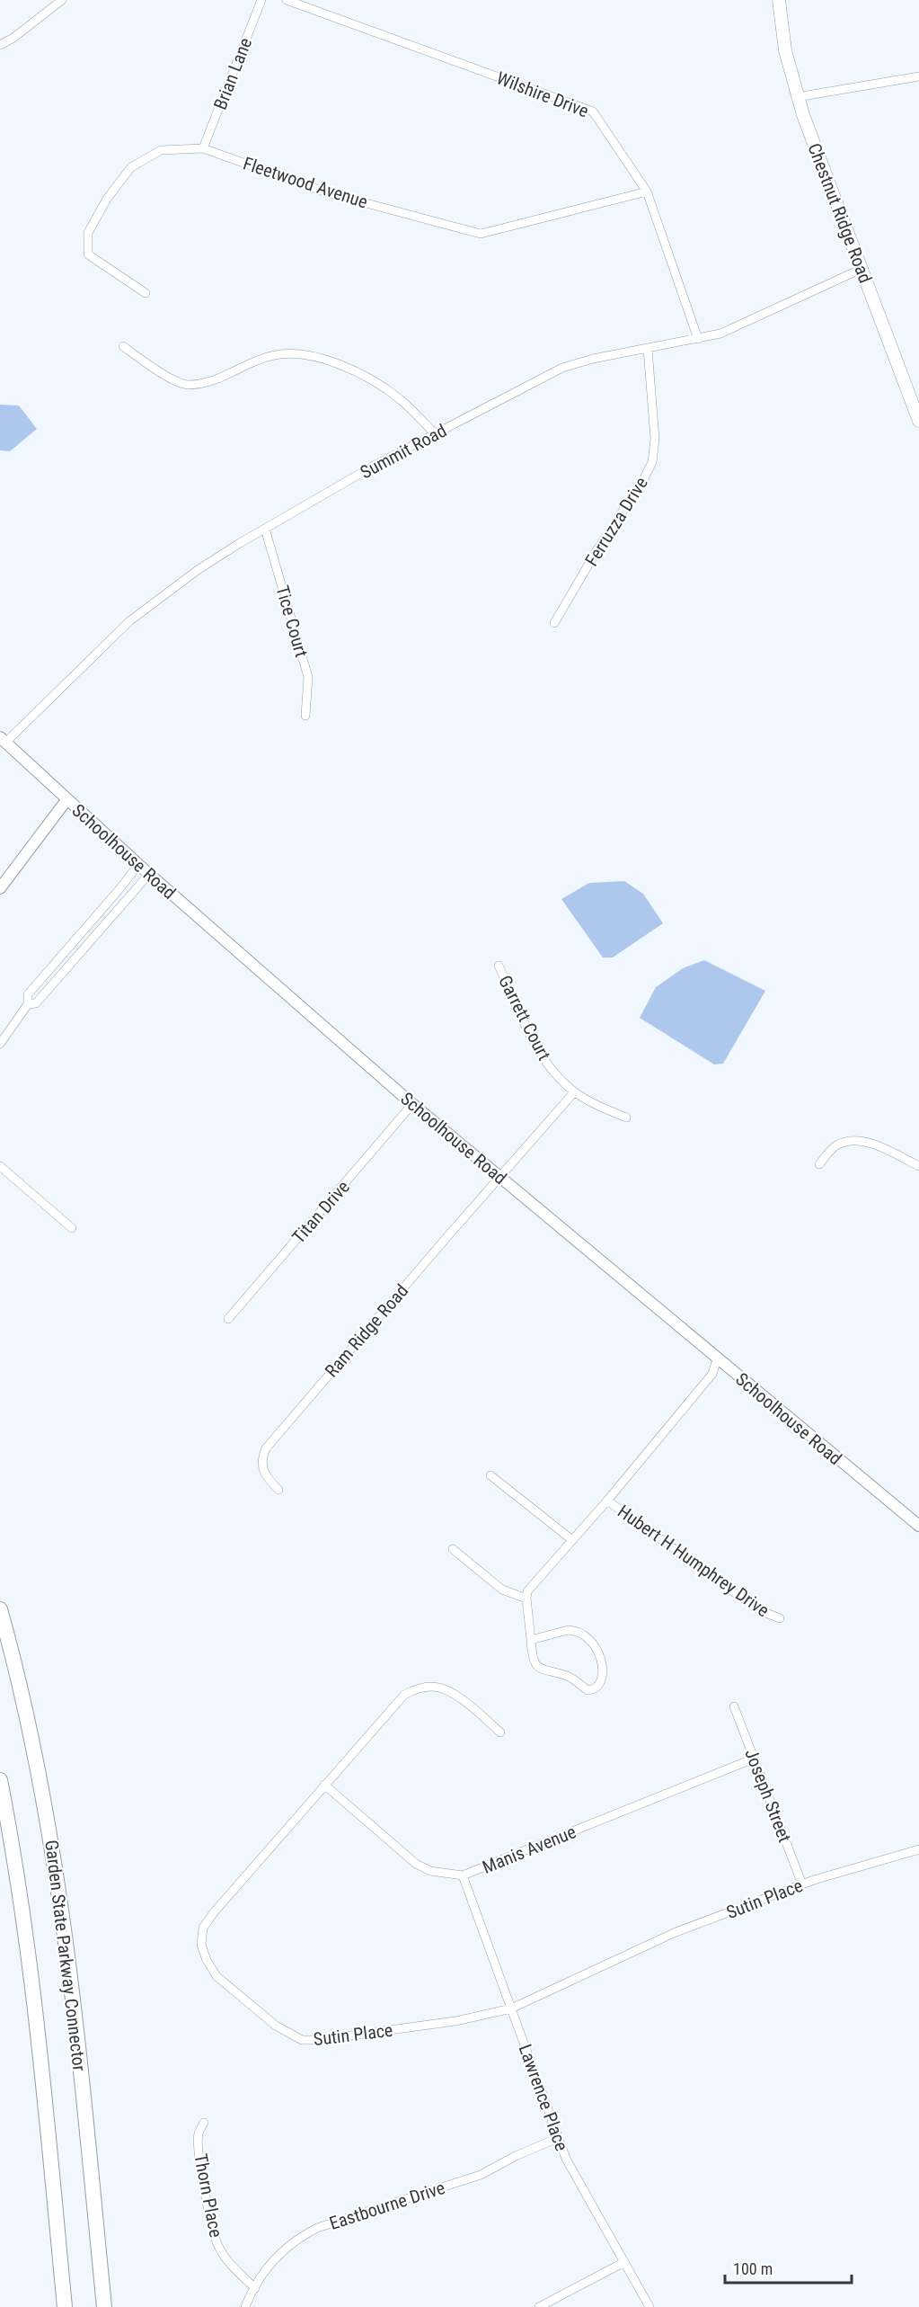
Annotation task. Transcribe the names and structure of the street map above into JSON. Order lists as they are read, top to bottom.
{
  "streets": {
    "highway": ["Garden State Parkway Connector"],
    "main road": ["Chestnut Ridge Road"],
    "street": [
      "Brian Lane",
      "Wilshire Drive",
      "Fleetwood Avenue",
      "Summit Road",
      "Ferruzza Drive",
      "Tice Court",
      "Schoolhouse Road",
      "Garrett Court",
      "Titan Drive",
      "Ram Ridge Road",
      "Hubert H Humphrey Drive",
      "Joseph Street",
      "Manis Avenue",
      "Sutin Place",
      "Lawrence Place",
      "Thorn Place",
      "Eastbourne Drive"
    ]
  },
  "crossings": [
    ["Brian Lane", "Fleetwood Avenue"],
    ["Wilshire Drive", "Fleetwood Avenue"],
    ["Wilshire Drive", "Summit Road"],
    ["Chestnut Ridge Road", "Summit Road"],
    ["Summit Road", "Ferruzza Drive"],
    ["Summit Road", "Tice Court"],
    ["Summit Road", "Schoolhouse Road"],
    ["Schoolhouse Road", "Titan Drive"],
    ["Schoolhouse Road", "Ram Ridge Road"],
    ["Schoolhouse Road", "Hubert H Humphrey Drive"],
    ["Joseph Street", "Manis Avenue"],
    ["Joseph Street", "Sutin Place"],
    ["Manis Avenue", "Sutin Place"],
    ["Manis Avenue", "Lawrence Place"],
    ["Sutin Place", "Lawrence Place"],
    ["Lawrence Place", "Eastbourne Drive"],
    ["Thorn Place", "Eastbourne Drive"]
  ],
  "scale_bar": "100 m"
}
